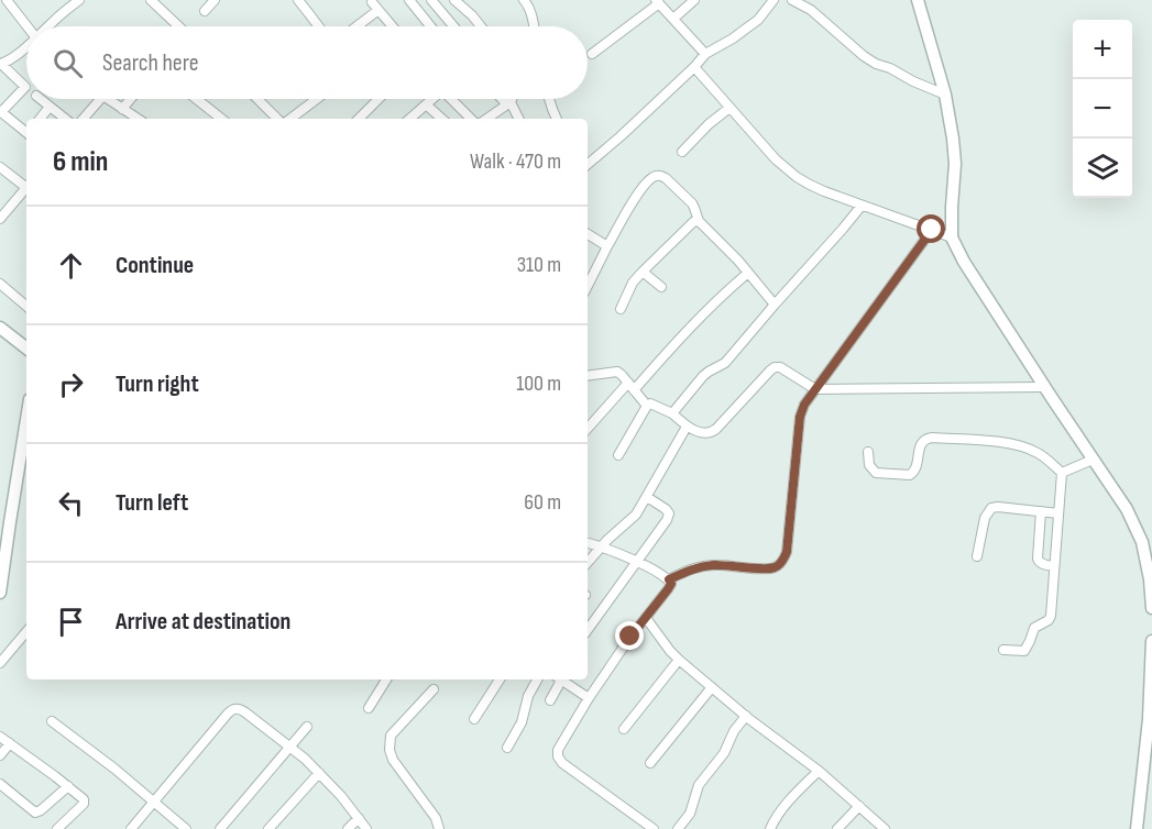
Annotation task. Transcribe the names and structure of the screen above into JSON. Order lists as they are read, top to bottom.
{
  "page": {
    "map_buttons": ["+", "−"],
    "search": "Search here",
    "heading": ["6 min", "Walk · 470 m"],
    "list": [
      ["Continue", "310 m"],
      ["Turn right", "100 m"],
      ["Turn left", "60 m"],
      "Arrive at destination"
    ]
  }
}
